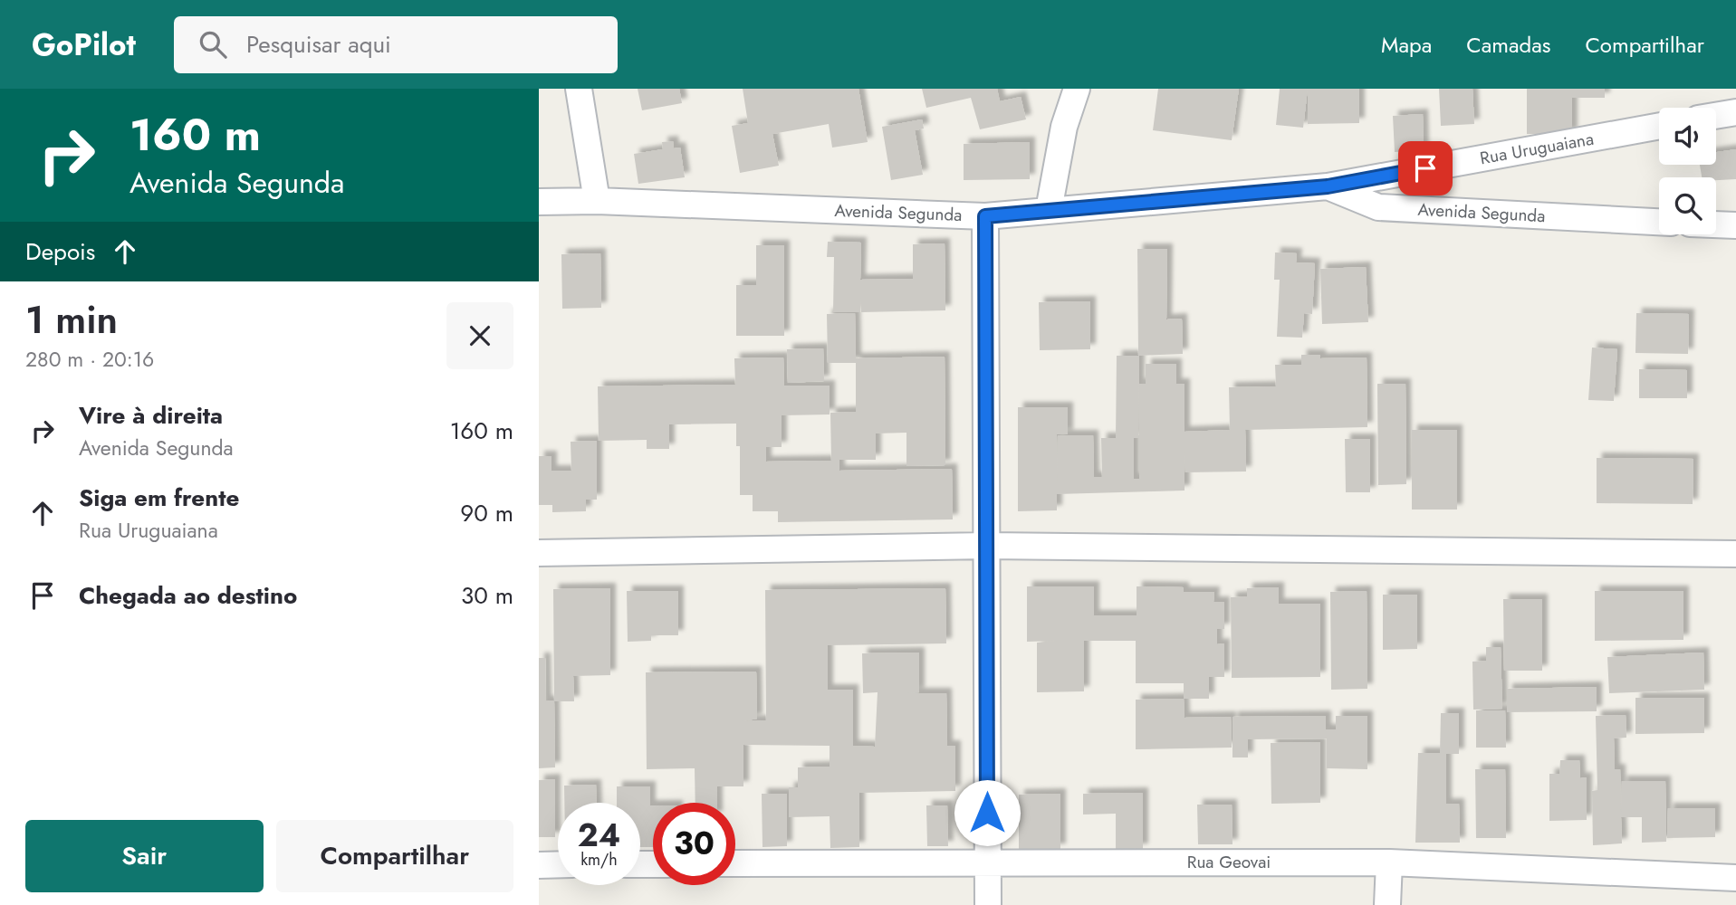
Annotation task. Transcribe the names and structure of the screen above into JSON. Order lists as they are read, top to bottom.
{
  "streets": {
    "street": ["Rua Uruguaiana", "Avenida Segunda", "Rua Geovai"]
  },
  "crossings": [
    ["Rua Uruguaiana", "Avenida Segunda"]
  ],
  "page": {
    "header": "GoPilot",
    "search": "Pesquisar aqui",
    "nav": ["Mapa", "Camadas", "Compartilhar"],
    "turn": ["160 m", "Avenida Segunda"],
    "then": "Depois",
    "heading": ["1 min", "280 m · 20:16"],
    "list": [
      {
        "name": "Vire à direita",
        "note": "Avenida Segunda",
        "value": "160 m"
      },
      {
        "name": "Siga em frente",
        "note": "Rua Uruguaiana",
        "value": "90 m"
      },
      {
        "name": "Chegada ao destino",
        "value": "30 m"
      }
    ],
    "speed": "24 km/h",
    "limit": "30",
    "buttons": ["Sair", "Compartilhar"]
  }
}
